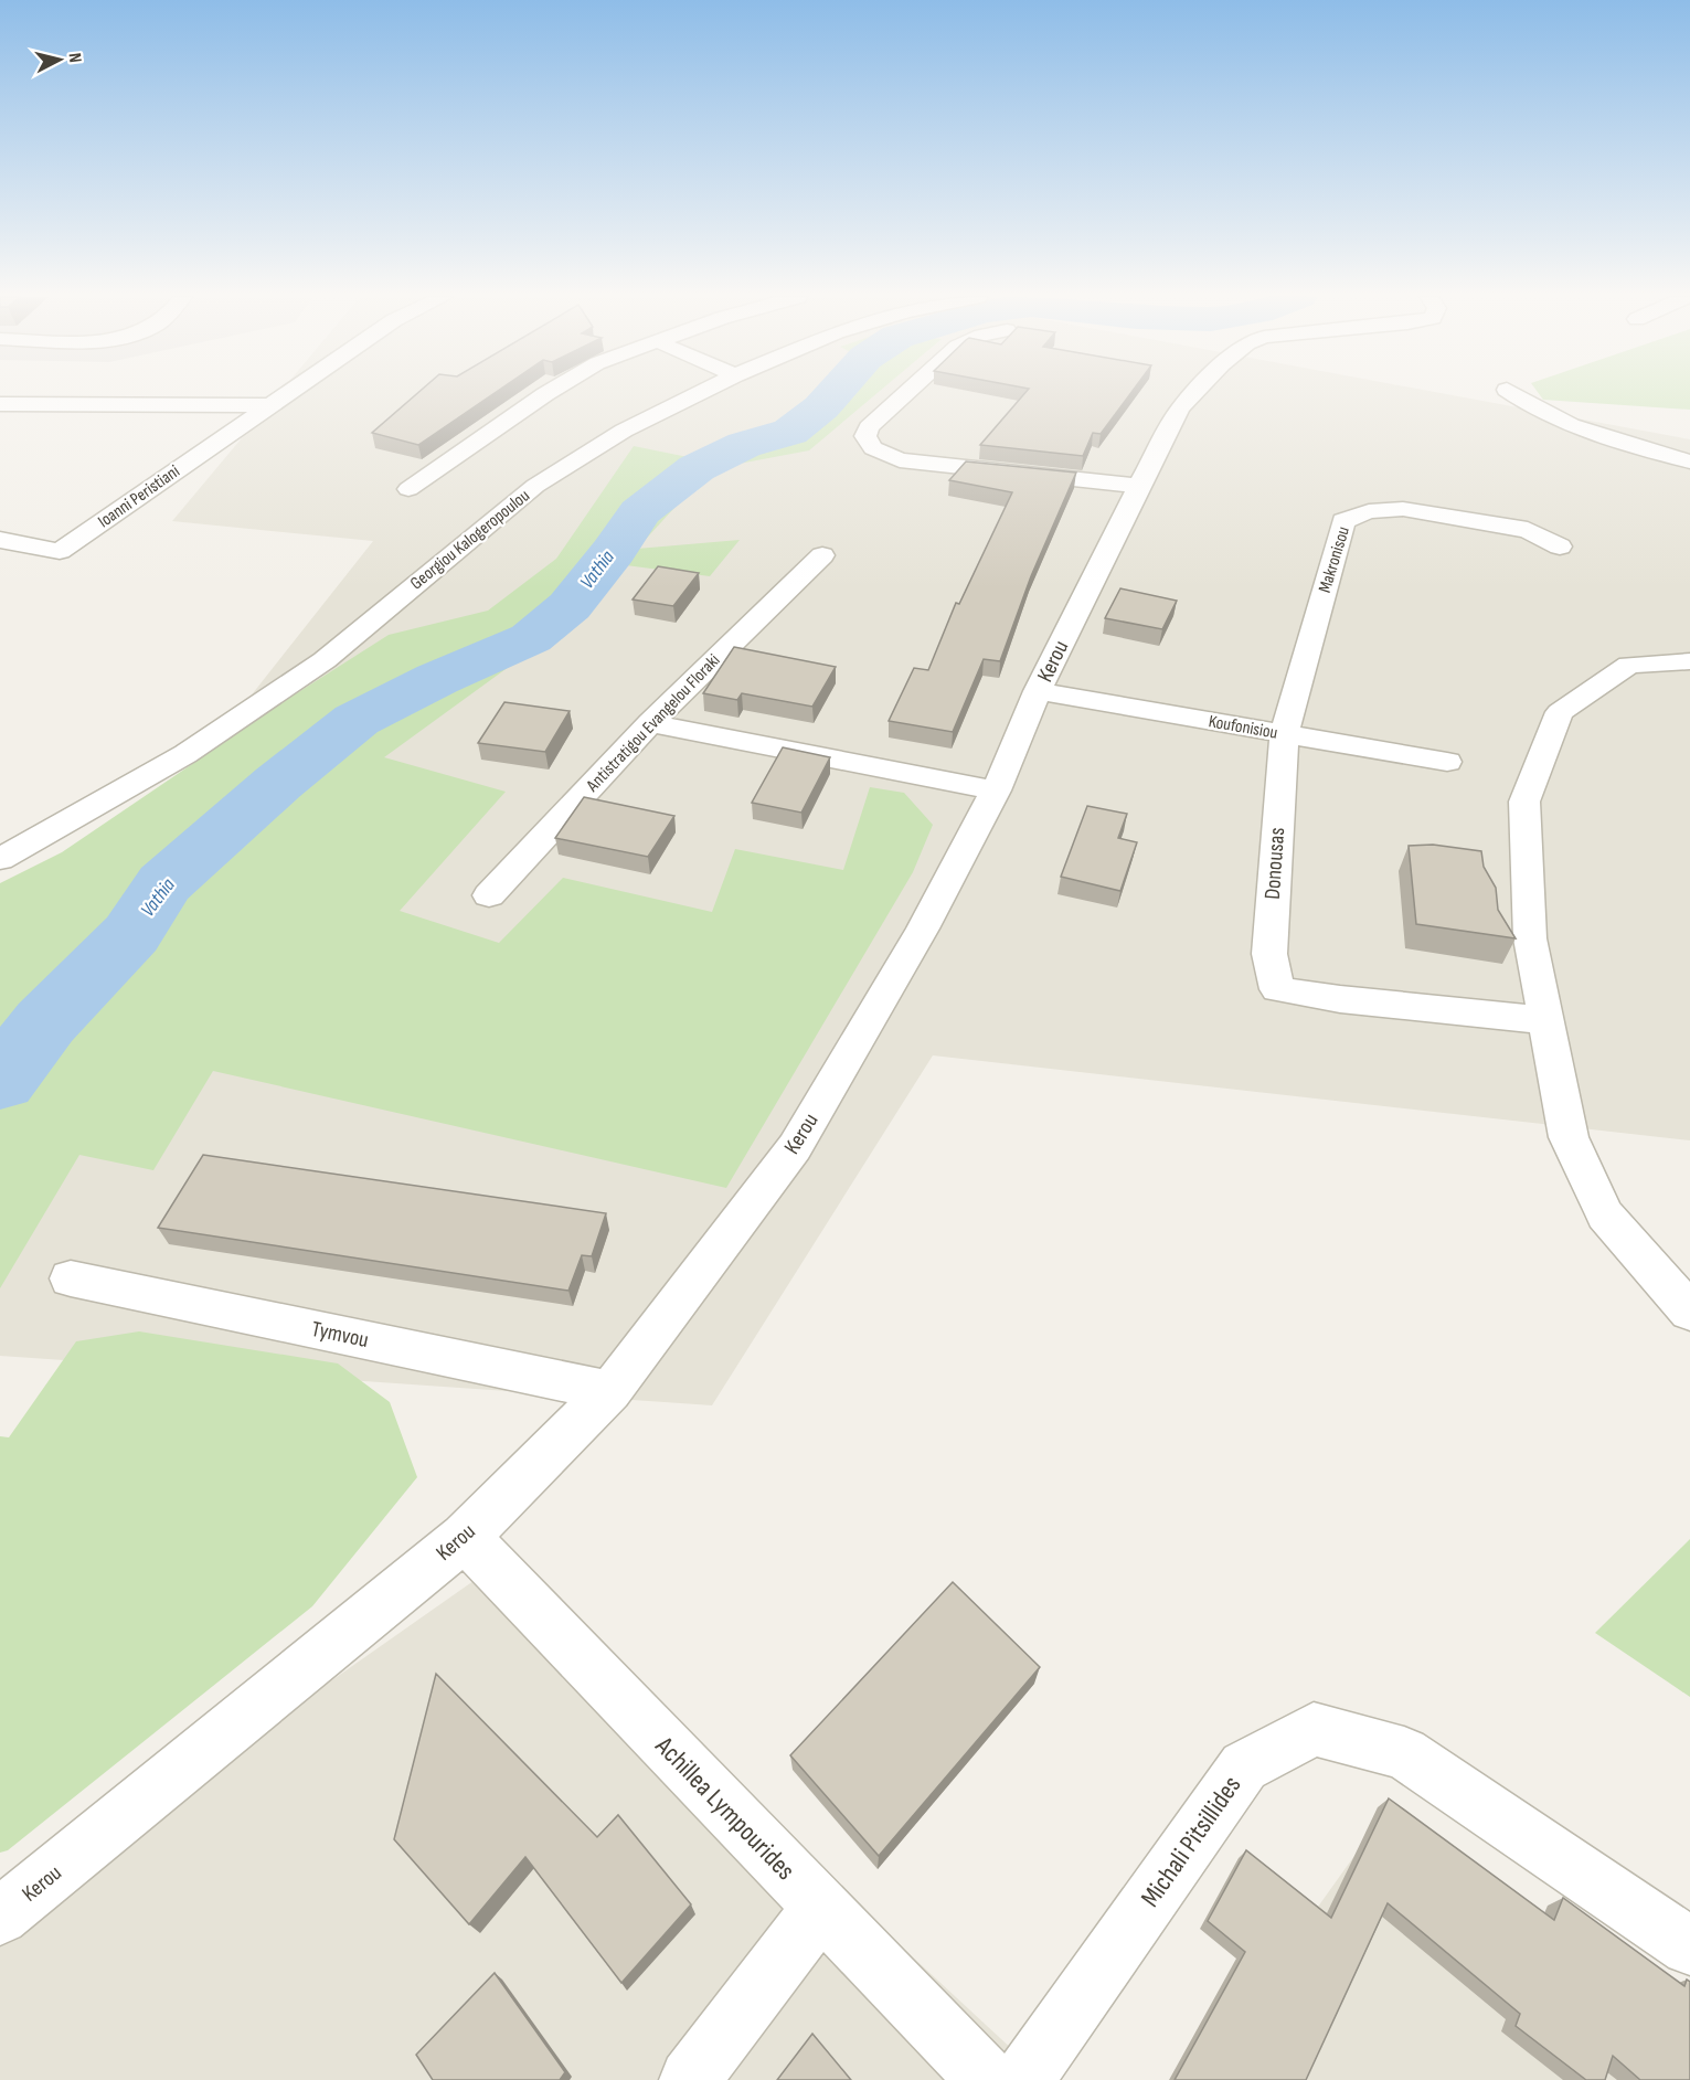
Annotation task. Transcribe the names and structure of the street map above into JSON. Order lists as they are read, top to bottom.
{
  "streets": {
    "street": [
      "Ioanni Peristiani",
      "Georgiou Kalogeropoulou",
      "Makronisou",
      "Kerou",
      "Antistratigou Evangelou Floraki",
      "Koufonisiou",
      "Donousas",
      "Tymvou",
      "Achillea Lympourides",
      "Michali Pitsillides"
    ]
  },
  "crossings": [
    ["Makronisou", "Koufonisiou"],
    ["Makronisou", "Donousas"],
    ["Kerou", "Koufonisiou"],
    ["Kerou", "Tymvou"],
    ["Kerou", "Achillea Lympourides"],
    ["Koufonisiou", "Donousas"]
  ],
  "water": ["Vathia"],
  "north": "right"
}
